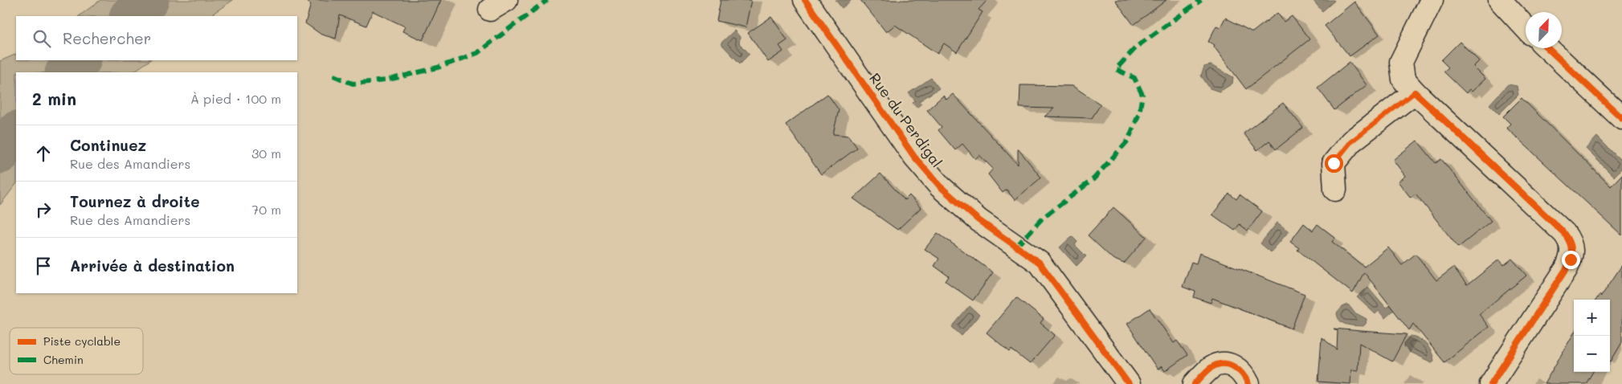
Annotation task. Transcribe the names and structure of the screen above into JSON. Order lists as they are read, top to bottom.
{
  "streets": {
    "street": ["Rue du Perdigal"]
  },
  "legend": ["Piste cyclable", "Chemin"],
  "north": "top right",
  "page": {
    "search": "Rechercher",
    "heading": ["2 min", "À pied · 100 m"],
    "list": [
      ["Continuez", "Rue des Amandiers", "30 m"],
      ["Tournez à droite", "Rue des Amandiers", "70 m"],
      "Arrivée à destination"
    ],
    "map_buttons": ["+", "−"]
  }
}
